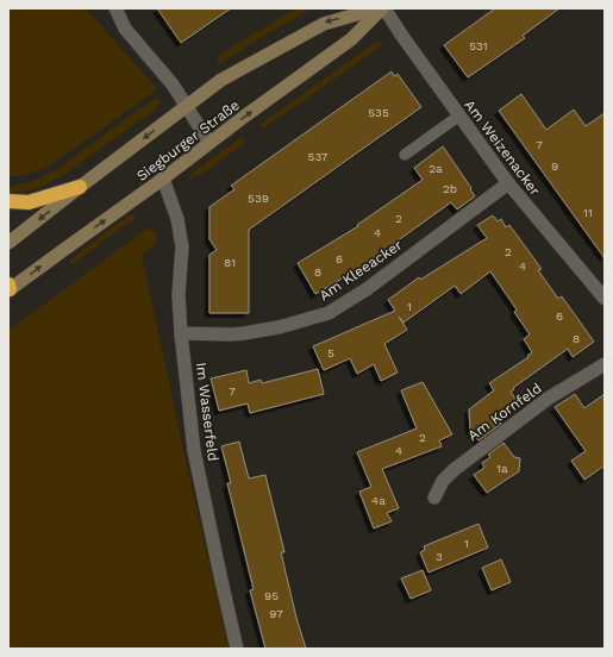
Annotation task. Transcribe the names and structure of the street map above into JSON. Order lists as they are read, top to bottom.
{
  "streets": {
    "main road": ["Siegburger Straße"],
    "street": [
      "Am Weizenacker",
      "Am Kleeacker",
      "Im Wasserfeld",
      "Am Kornfeld"
    ]
  },
  "crossings": [
    ["Siegburger Straße", "Am Weizenacker"],
    ["Siegburger Straße", "Im Wasserfeld"],
    ["Am Weizenacker", "Am Kleeacker"],
    ["Am Kleeacker", "Im Wasserfeld"]
  ],
  "house_numbers": [
    "531",
    "535",
    "7",
    "537",
    "9",
    "2a",
    "2b",
    "539",
    "11",
    "2",
    "4",
    "2",
    "6",
    "81",
    "4",
    "8",
    "1",
    "6",
    "8",
    "5",
    "7",
    "2",
    "4",
    "1a",
    "4a",
    "1",
    "3",
    "95",
    "97"
  ]
}
